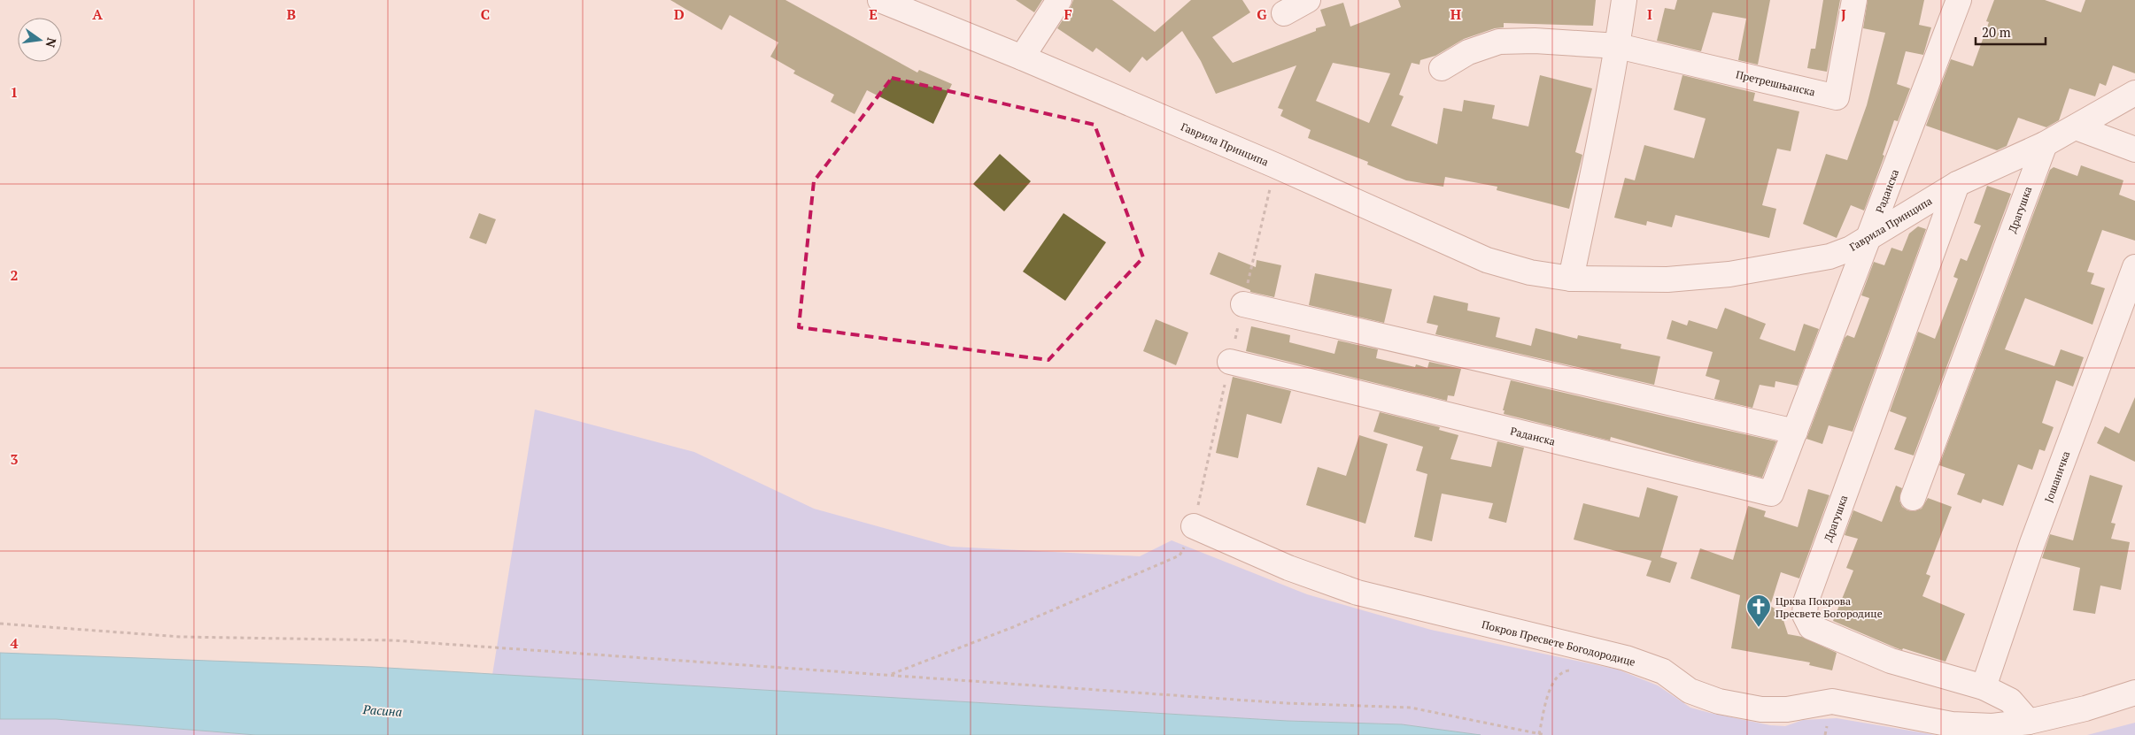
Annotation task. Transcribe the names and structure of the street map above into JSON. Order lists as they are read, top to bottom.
{
  "streets": {
    "street": [
      "Претрешњанска",
      "Гаврила Принципа",
      "Раданска",
      "Драгушка",
      "Јошаничка",
      "Покров Пресвете Богодородице"
    ]
  },
  "crossings": [
    ["Гаврила Принципа", "Раданска"],
    ["Гаврила Принципа", "Драгушка"],
    ["Драгушка", "Јошаничка"],
    ["Драгушка", "Покров Пресвете Богодородице"]
  ],
  "water": ["Расина"],
  "places": {
    "church": ["Црква Покрова Пресвете Богородице"]
  },
  "scale_bar": "20 m",
  "north": "right",
  "grid": {
    "columns": [
      "A",
      "B",
      "C",
      "D",
      "E",
      "F",
      "G",
      "H",
      "I",
      "J"
    ],
    "rows": [
      "1",
      "2",
      "3",
      "4"
    ]
  }
}
